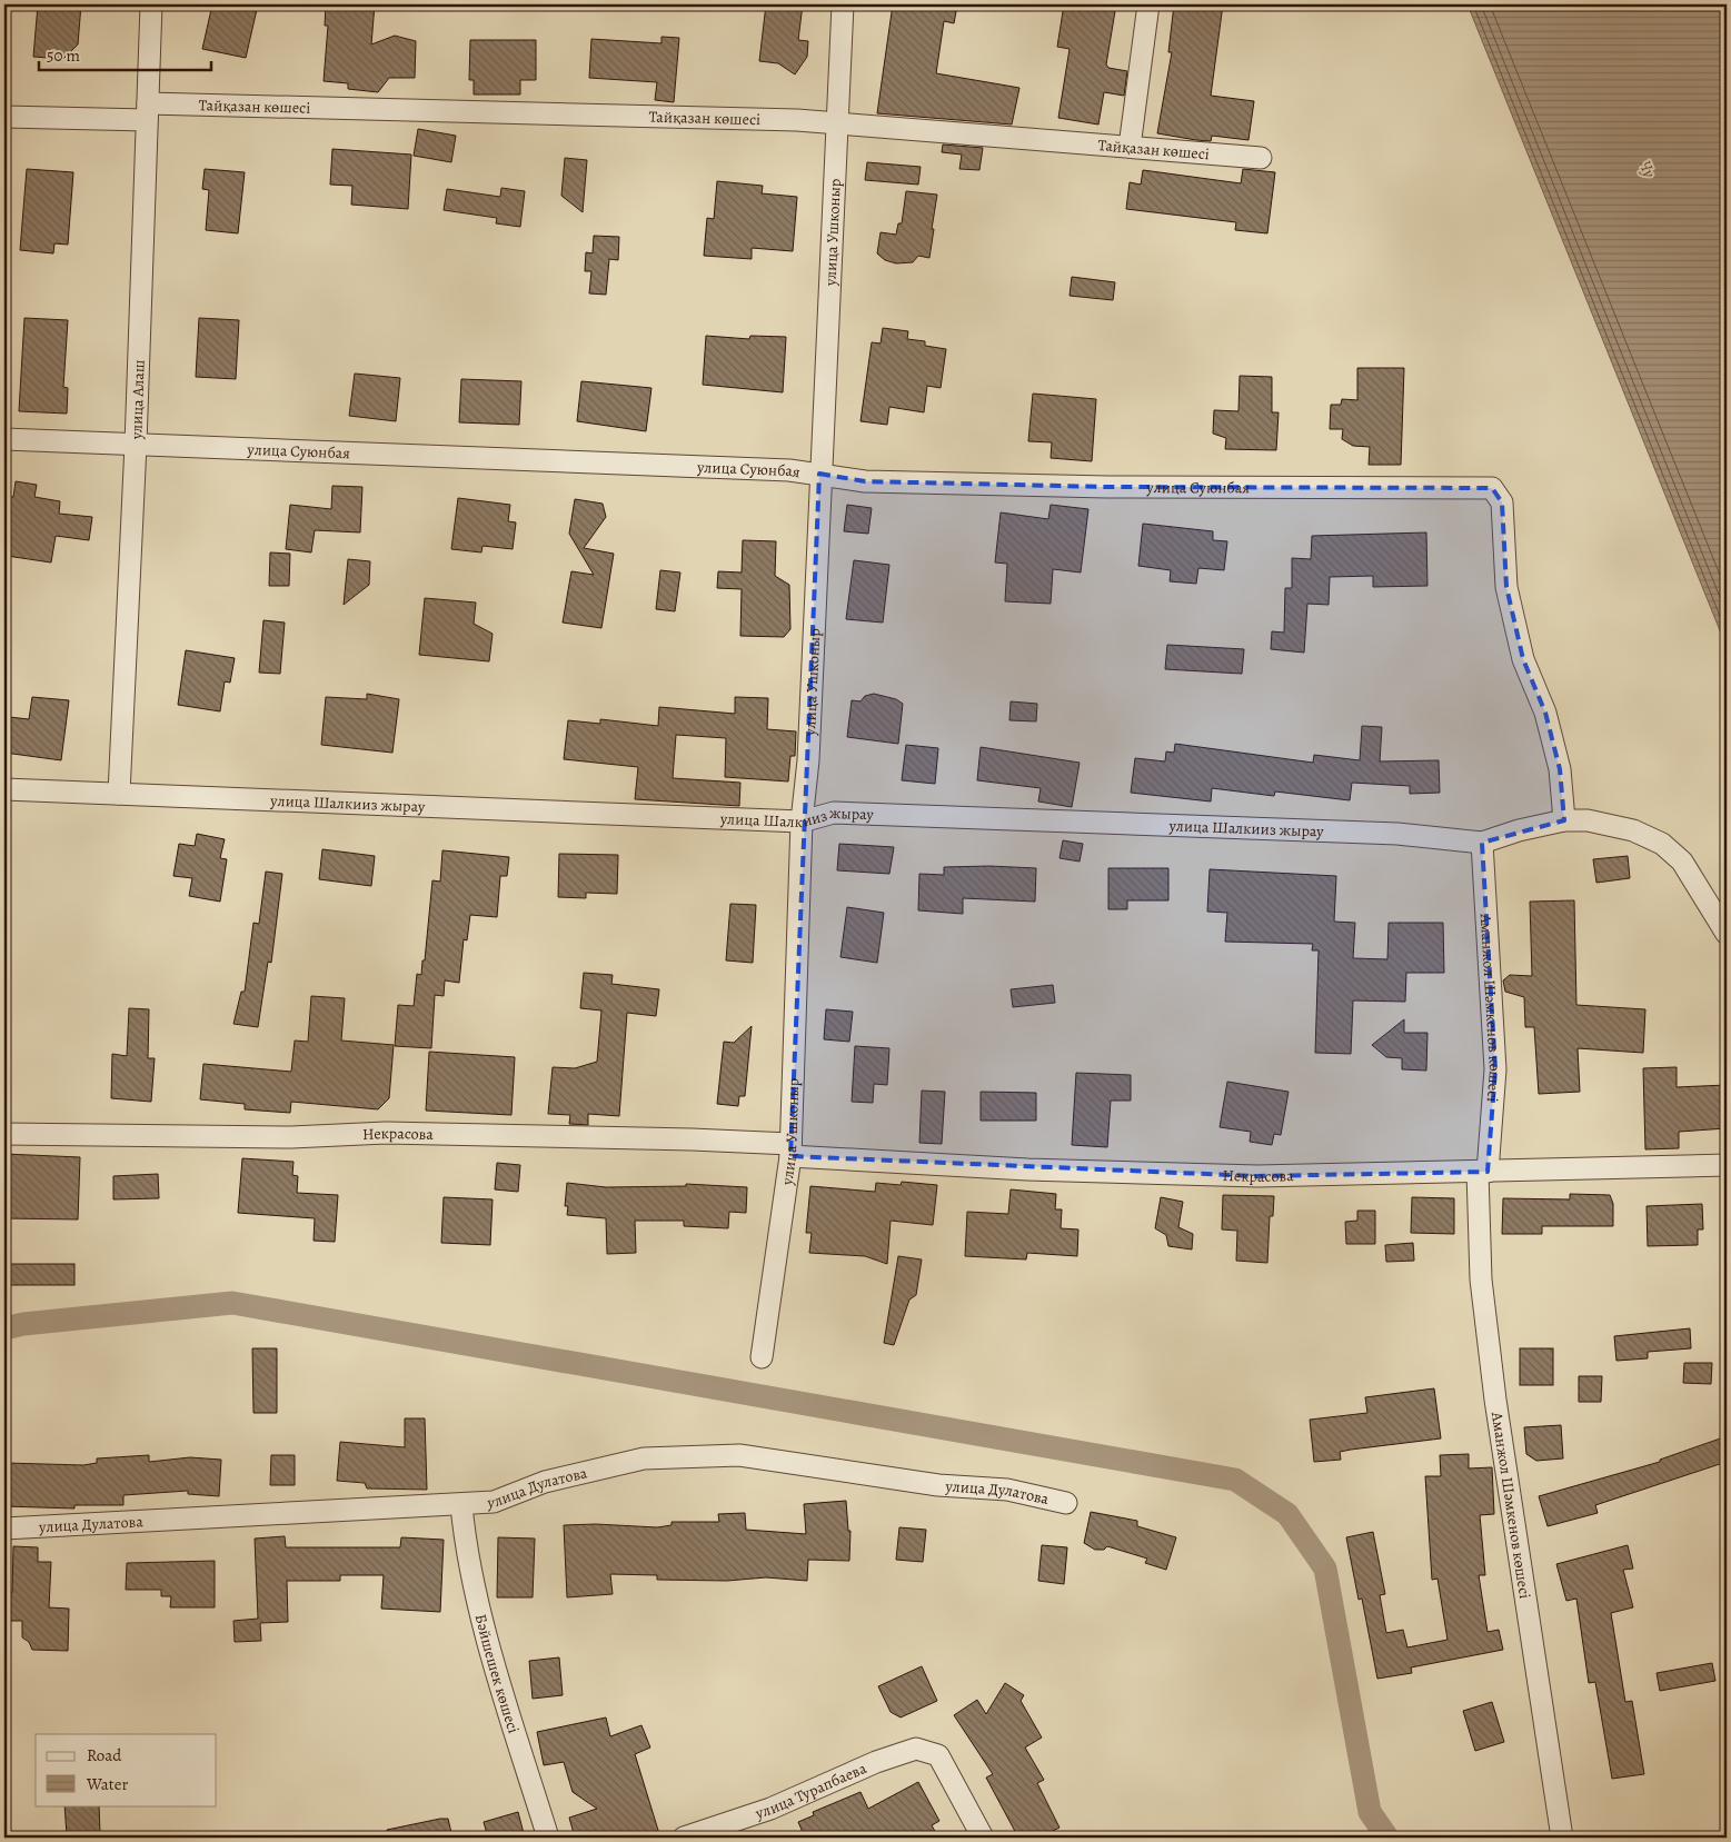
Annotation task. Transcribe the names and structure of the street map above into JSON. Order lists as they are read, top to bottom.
{
  "streets": {
    "street": [
      "Тайқазан көшесі",
      "улица Ушконыр",
      "улица Алаш",
      "улица Суюнбая",
      "улица Шалкииз жырау",
      "Аманжол Шәмкенов көшесі",
      "Некрасова",
      "улица Дулатова",
      "Бәйшешек көшесі",
      "улица Турапбаева"
    ]
  },
  "crossings": [
    ["Тайқазан көшесі", "улица Ушконыр"],
    ["Тайқазан көшесі", "улица Алаш"],
    ["улица Ушконыр", "улица Суюнбая"],
    ["улица Ушконыр", "улица Шалкииз жырау"],
    ["улица Ушконыр", "Некрасова"],
    ["улица Алаш", "улица Суюнбая"],
    ["улица Алаш", "улица Шалкииз жырау"],
    ["улица Суюнбая", "улица Шалкииз жырау"],
    ["улица Шалкииз жырау", "Аманжол Шәмкенов көшесі"],
    ["Аманжол Шәмкенов көшесі", "Некрасова"],
    ["улица Дулатова", "Бәйшешек көшесі"]
  ],
  "water": ["Чу"],
  "legend": ["Road", "Water"],
  "scale_bar": "50 m"
}
